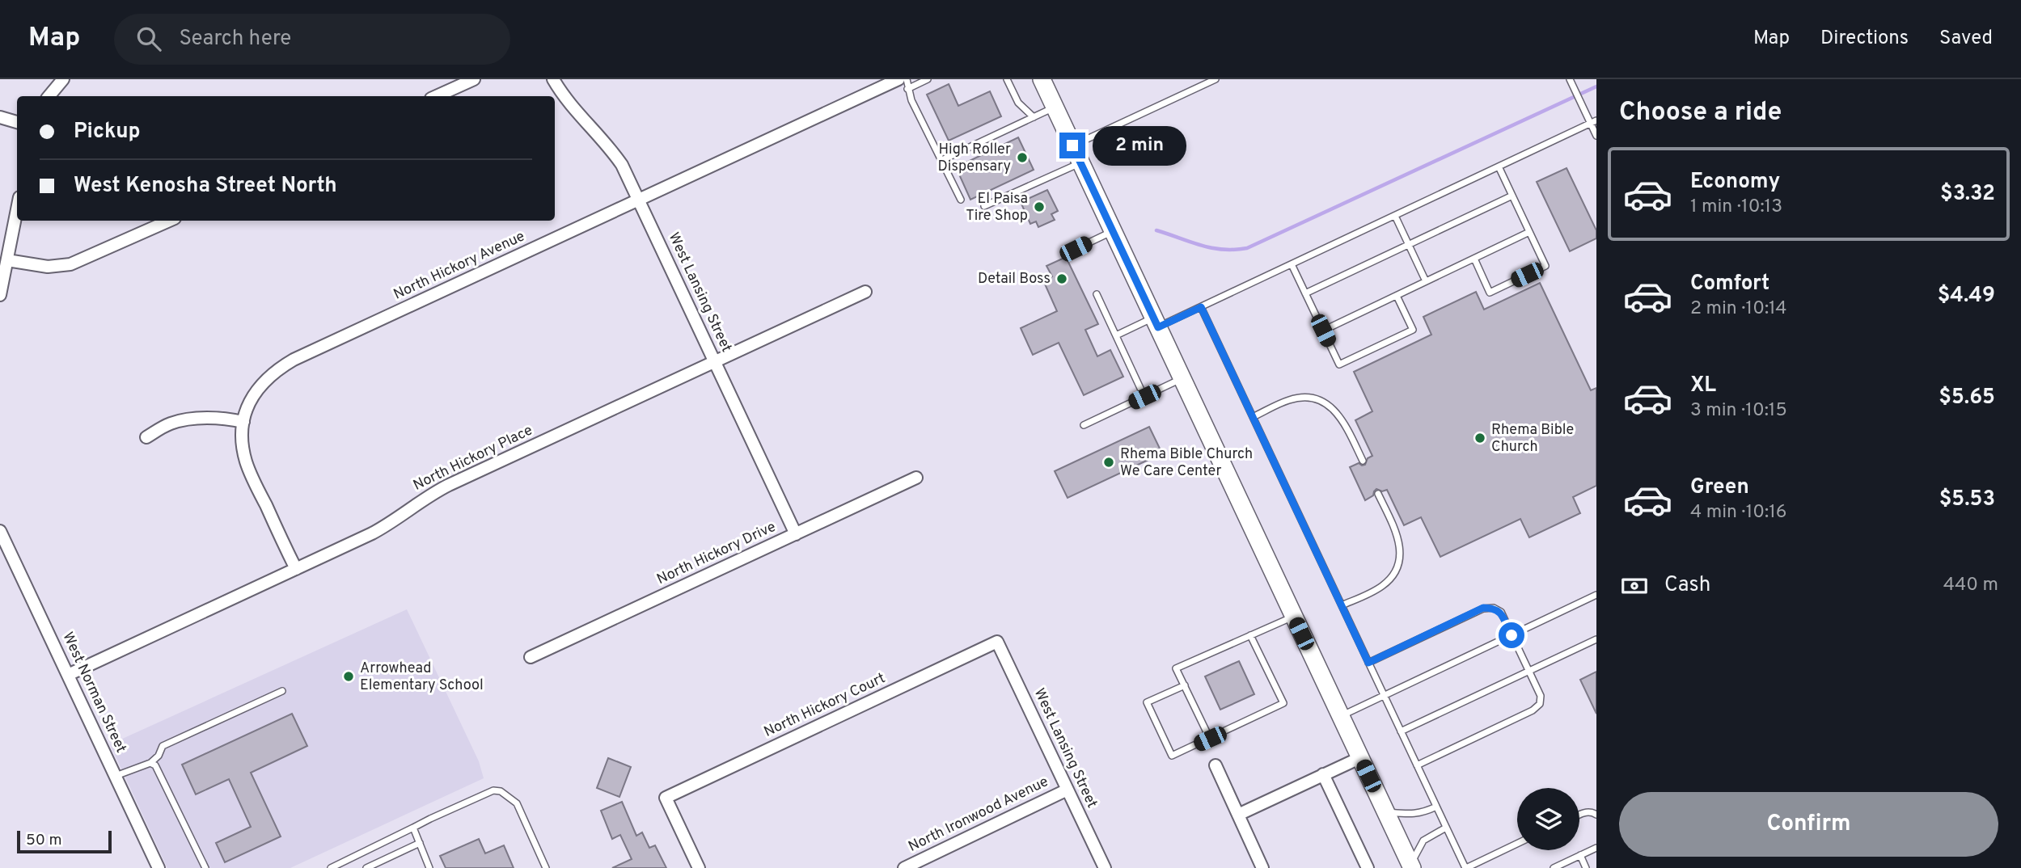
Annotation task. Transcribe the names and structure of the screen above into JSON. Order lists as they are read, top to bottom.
{
  "streets": {
    "street": [
      "North Hickory Avenue",
      "West Lansing Street",
      "North Hickory Place",
      "North Hickory Drive",
      "West Norman Street",
      "North Hickory Court",
      "North Ironwood Avenue"
    ]
  },
  "crossings": [
    ["North Hickory Avenue", "West Lansing Street"],
    ["West Lansing Street", "North Hickory Place"],
    ["West Lansing Street", "North Hickory Drive"],
    ["West Lansing Street", "North Hickory Court"],
    ["West Lansing Street", "North Ironwood Avenue"],
    ["North Hickory Place", "West Norman Street"]
  ],
  "places": [
    "High Roller Dispensary",
    "El Paisa Tire Shop",
    "Detail Boss",
    "Rhema Bible Church",
    "Rhema Bible Church We Care Center",
    "Arrowhead Elementary School"
  ],
  "scale_bar": "50 m",
  "page": {
    "header": "Map",
    "search": "Search here",
    "nav": ["Map", "Directions", "Saved"],
    "heading": "Choose a ride",
    "banner": ["Pickup", "West Kenosha Street North"],
    "bubble": "2 min",
    "list": [
      {
        "name": "Economy",
        "note": "1 min · 10:13",
        "value": "$3.32"
      },
      {
        "name": "Comfort",
        "note": "2 min · 10:14",
        "value": "$4.49"
      },
      {
        "name": "XL",
        "note": "3 min · 10:15",
        "value": "$5.65"
      },
      {
        "name": "Green",
        "note": "4 min · 10:16",
        "value": "$5.53"
      }
    ],
    "pay": ["Cash", "440 m"],
    "buttons": "Confirm",
    "scale": "50 m"
  }
}
